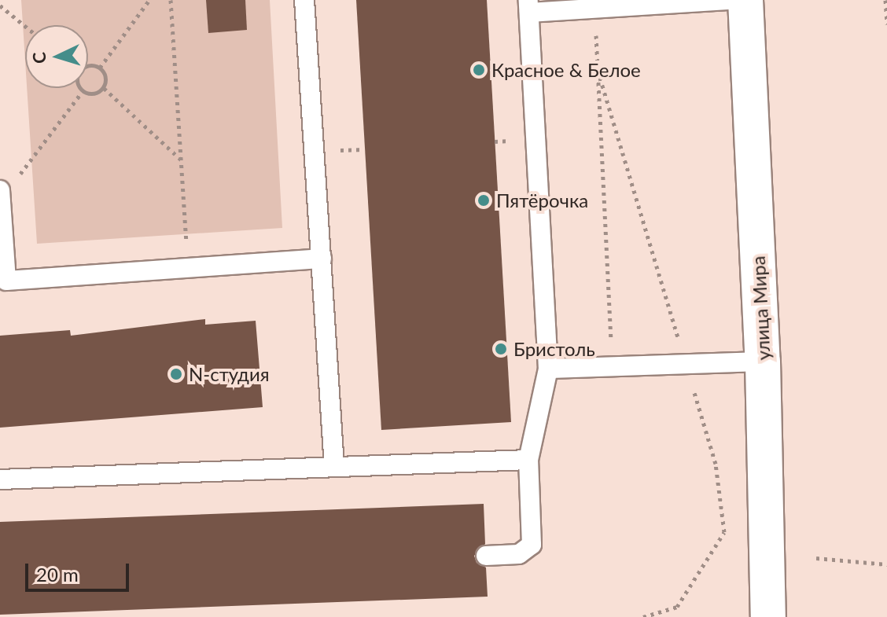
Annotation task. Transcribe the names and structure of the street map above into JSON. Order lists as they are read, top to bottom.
{
  "streets": {
    "main road": ["улица Мира"]
  },
  "places": [
    "Красное & Белое",
    "Пятёрочка",
    "Бристоль",
    "N-студия"
  ],
  "scale_bar": "20 m",
  "north": "left"
}
